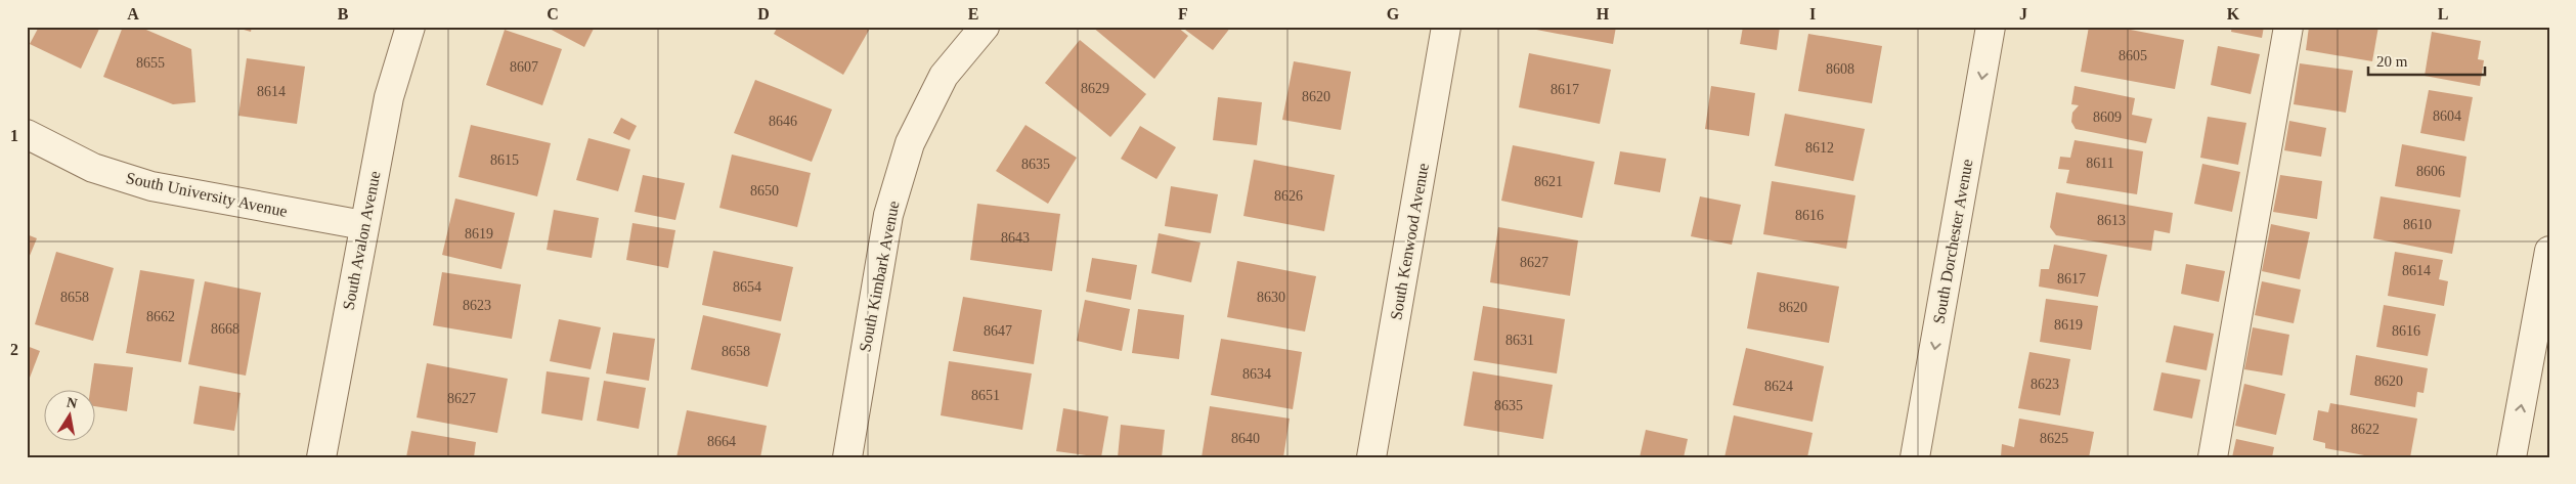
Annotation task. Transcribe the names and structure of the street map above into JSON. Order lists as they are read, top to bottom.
{
  "streets": {
    "street": [
      "South University Avenue",
      "South Avalon Avenue",
      "South Kenwood Avenue",
      "South Dorchester Avenue",
      "South Kimbark Avenue"
    ]
  },
  "crossings": [
    ["South University Avenue", "South Avalon Avenue"]
  ],
  "one_way": ["South Dorchester Avenue"],
  "house_numbers": [
    "8605",
    "8655",
    "8607",
    "8608",
    "8629",
    "8617",
    "8614",
    "8620",
    "8604",
    "8609",
    "8646",
    "8612",
    "8615",
    "8611",
    "8635",
    "8606",
    "8621",
    "8650",
    "8626",
    "8616",
    "8613",
    "8610",
    "8619",
    "8643",
    "8627",
    "8614",
    "8617",
    "8654",
    "8658",
    "8630",
    "8623",
    "8620",
    "8662",
    "8619",
    "8668",
    "8647",
    "8616",
    "8631",
    "8658",
    "8634",
    "8620",
    "8623",
    "8624",
    "8651",
    "8627",
    "8635",
    "8622",
    "8640",
    "8625",
    "8664"
  ],
  "scale_bar": "20 m",
  "north": "top",
  "grid": {
    "columns": [
      "A",
      "B",
      "C",
      "D",
      "E",
      "F",
      "G",
      "H",
      "I",
      "J",
      "K",
      "L"
    ],
    "rows": ["1", "2"]
  }
}
